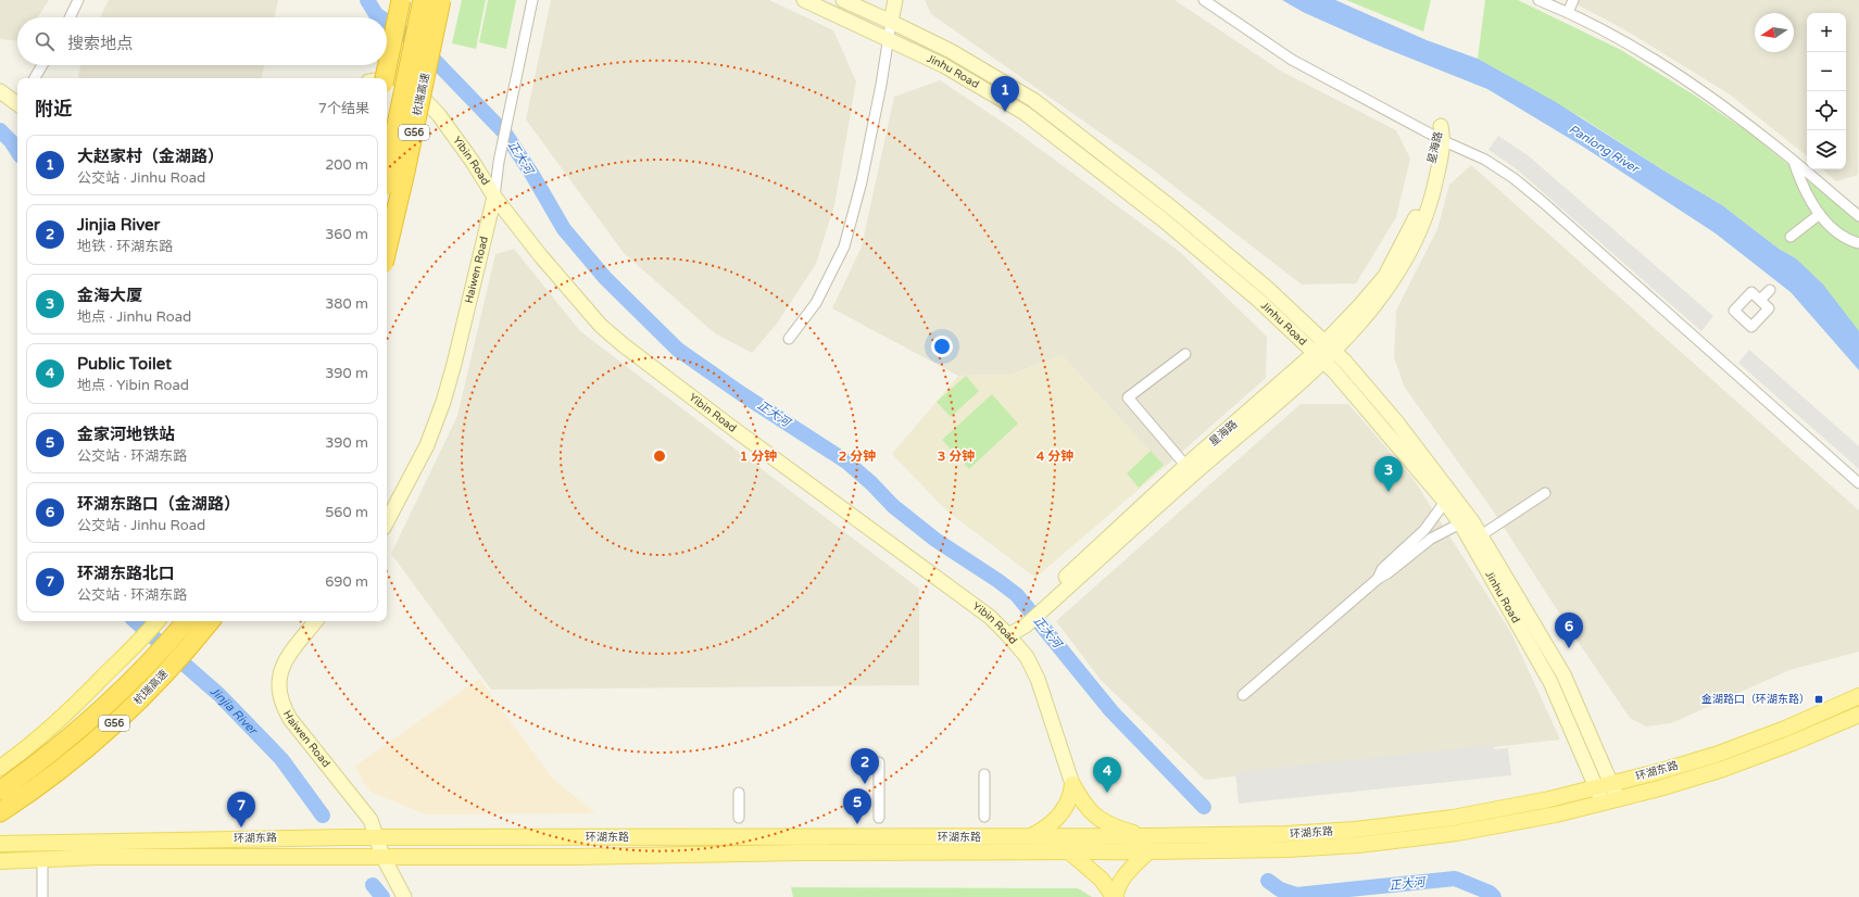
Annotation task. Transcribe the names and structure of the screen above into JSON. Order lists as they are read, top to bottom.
{
  "streets": {
    "highway": ["杭瑞高速", "G56"],
    "main road": ["环湖东路"],
    "street": [
      "Jinhu Road",
      "星海路",
      "Yibin Road",
      "Haiwen Road"
    ]
  },
  "crossings": [
    ["Jinhu Road", "星海路"],
    ["Jinhu Road", "环湖东路"],
    ["星海路", "Yibin Road"],
    ["Yibin Road", "Haiwen Road"],
    ["Haiwen Road", "环湖东路"]
  ],
  "water": ["Panlong River", "正大河", "Jinjia River"],
  "places": {
    "transit": ["金湖路口（环湖东路）"]
  },
  "north": "left",
  "page": {
    "map_buttons": ["+", "−"],
    "search": "搜索地点",
    "pins": [
      "1",
      "3",
      "6",
      "2",
      "4",
      "5",
      "7"
    ],
    "heading": ["附近", "7个结果"],
    "list": [
      {
        "mark": "1",
        "name": "大赵家村（金湖路）",
        "note": "公交站 · Jinhu Road",
        "value": "200 m"
      },
      {
        "mark": "2",
        "name": "Jinjia River",
        "note": "地铁 · 环湖东路",
        "value": "360 m"
      },
      {
        "mark": "3",
        "name": "金海大厦",
        "note": "地点 · Jinhu Road",
        "value": "380 m"
      },
      {
        "mark": "4",
        "name": "Public Toilet",
        "note": "地点 · Yibin Road",
        "value": "390 m"
      },
      {
        "mark": "5",
        "name": "金家河地铁站",
        "note": "公交站 · 环湖东路",
        "value": "390 m"
      },
      {
        "mark": "6",
        "name": "环湖东路口（金湖路）",
        "note": "公交站 · Jinhu Road",
        "value": "560 m"
      },
      {
        "mark": "7",
        "name": "环湖东路北口",
        "note": "公交站 · 环湖东路",
        "value": "690 m"
      }
    ]
  },
  "rings": [
    "1 分钟",
    "2 分钟",
    "3 分钟",
    "4 分钟"
  ]
}
